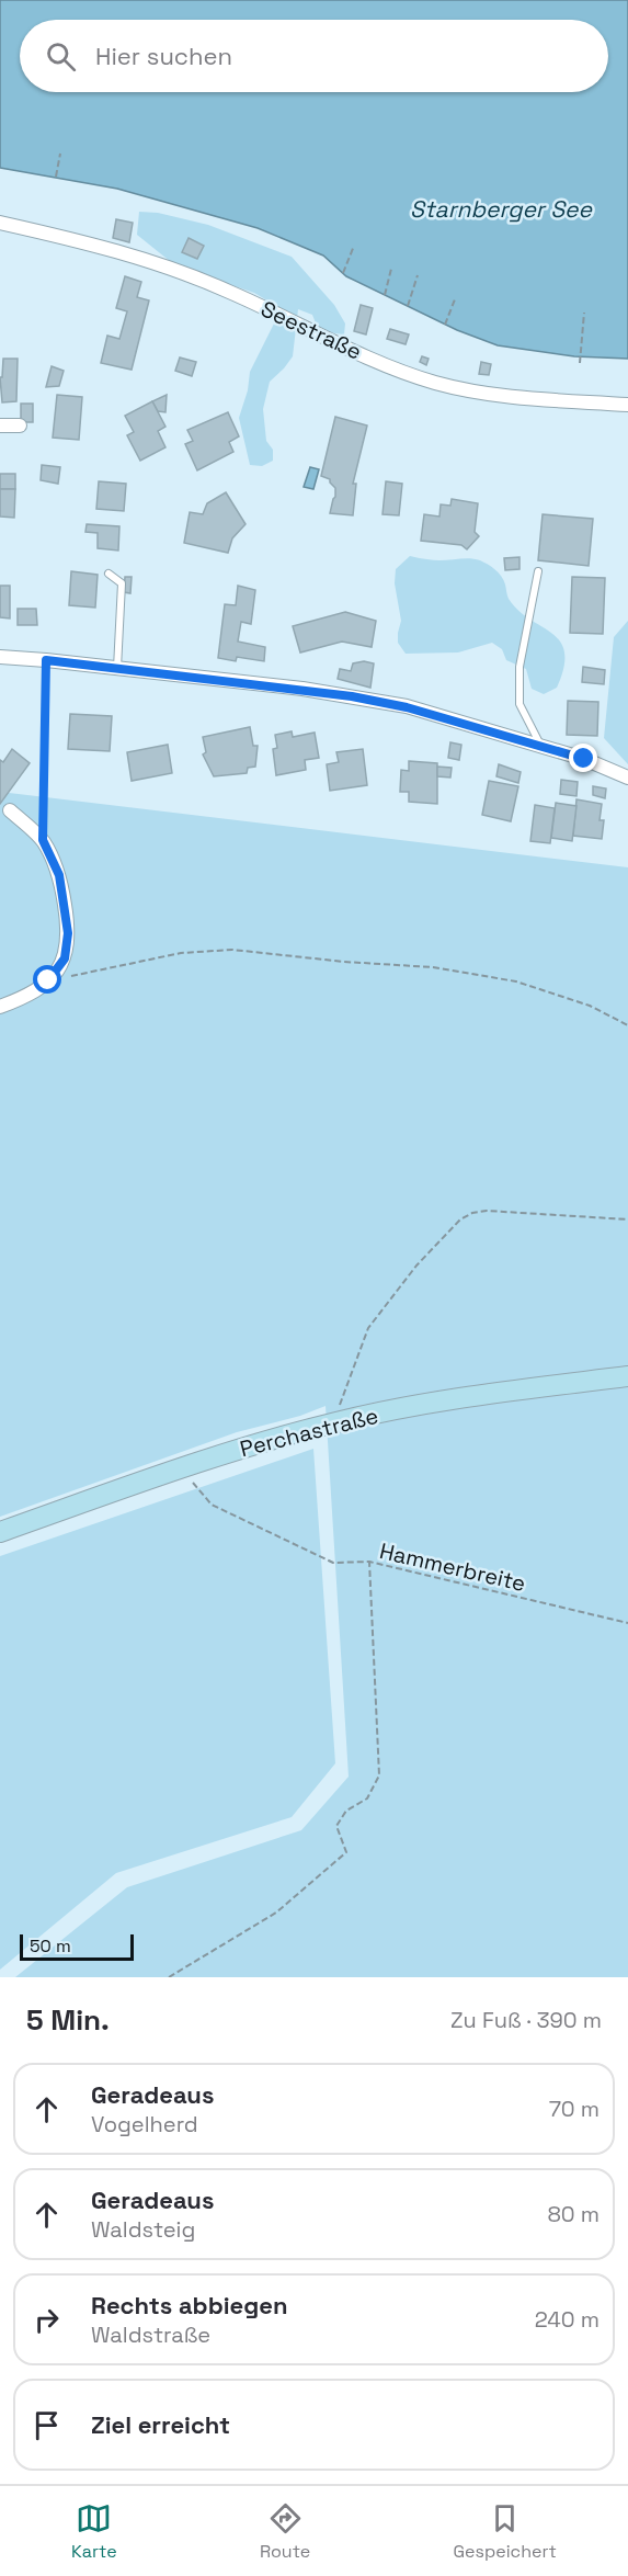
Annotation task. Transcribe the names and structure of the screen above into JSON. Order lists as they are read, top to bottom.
{
  "streets": {
    "main road": ["Perchastraße"],
    "street": ["Seestraße"],
    "path": ["Hammerbreite"]
  },
  "crossings": [
    ["Perchastraße", "Hammerbreite"]
  ],
  "water": ["Starnberger See"],
  "scale_bar": "50 m",
  "page": {
    "search": "Hier suchen",
    "scale": "50 m",
    "heading": ["5 Min.", "Zu Fuß · 390 m"],
    "list": [
      ["Geradeaus", "Vogelherd", "70 m"],
      ["Geradeaus", "Waldsteig", "80 m"],
      ["Rechts abbiegen", "Waldstraße", "240 m"],
      "Ziel erreicht"
    ],
    "nav": ["Karte", "Route", "Gespeichert"]
  }
}
